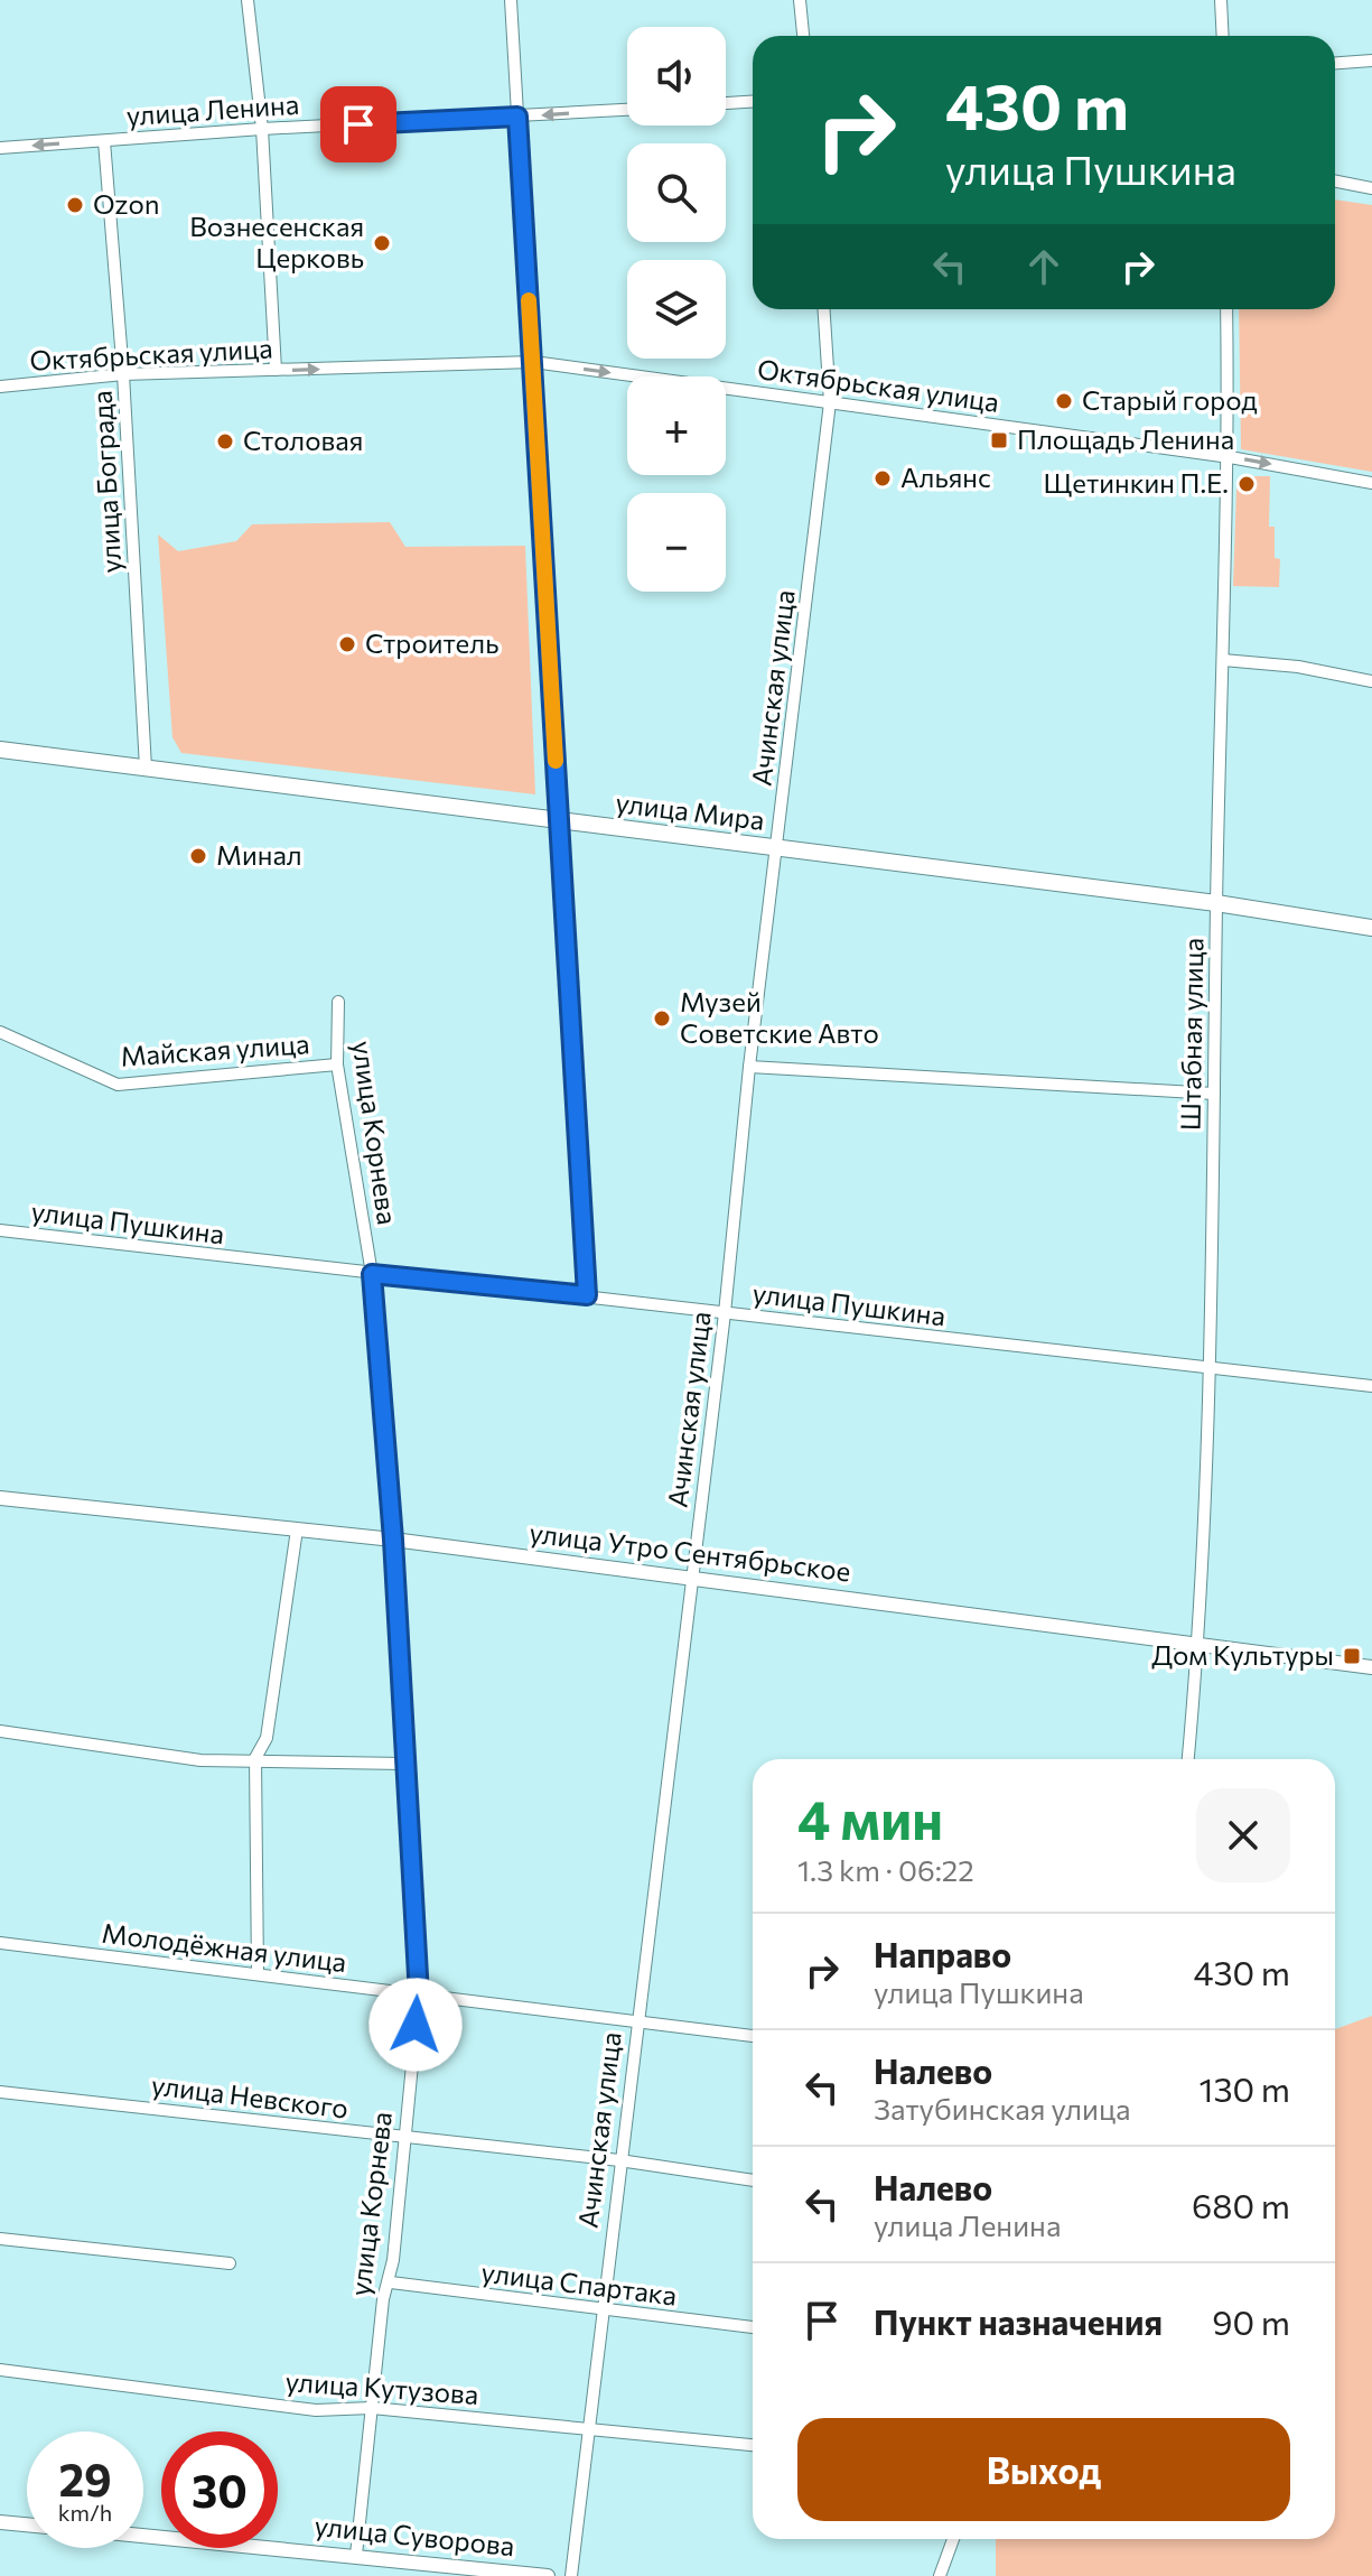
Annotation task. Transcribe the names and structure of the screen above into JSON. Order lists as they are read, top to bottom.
{
  "streets": {
    "main road": ["улица Мира"],
    "street": [
      "улица Ленина",
      "Октябрьская улица",
      "улица Бограда",
      "Ачинская улица",
      "Штабная улица",
      "Майская улица",
      "улица Корнева",
      "улица Пушкина",
      "улица Утро Сентябрьское",
      "Молодёжная улица",
      "улица Невского",
      "улица Спартака",
      "улица Кутузова",
      "улица Суворова"
    ]
  },
  "crossings": [
    ["улица Ленина", "улица Бограда"],
    ["Октябрьская улица", "улица Бограда"],
    ["Октябрьская улица", "Ачинская улица"],
    ["Октябрьская улица", "Штабная улица"],
    ["улица Бограда", "улица Мира"],
    ["Ачинская улица", "улица Мира"],
    ["Ачинская улица", "улица Пушкина"],
    ["Ачинская улица", "улица Утро Сентябрьское"],
    ["Ачинская улица", "Молодёжная улица"],
    ["Ачинская улица", "улица Невского"],
    ["Ачинская улица", "улица Спартака"],
    ["Ачинская улица", "улица Кутузова"],
    ["улица Мира", "Штабная улица"],
    ["Штабная улица", "улица Пушкина"],
    ["Штабная улица", "улица Утро Сентябрьское"],
    ["Майская улица", "улица Корнева"],
    ["улица Корнева", "улица Пушкина"],
    ["улица Корнева", "улица Утро Сентябрьское"],
    ["улица Корнева", "Молодёжная улица"],
    ["улица Корнева", "улица Невского"],
    ["улица Корнева", "улица Спартака"],
    ["улица Корнева", "улица Кутузова"],
    ["улица Корнева", "улица Суворова"]
  ],
  "one_way": ["Октябрьская улица"],
  "places": {
    "other": [
      "Ozon",
      "Вознесенская Церковь",
      "Старый город",
      "Столовая",
      "Альянс",
      "Щетинкин П.Е.",
      "Строитель",
      "Минал",
      "Музей Советские Авто"
    ],
    "transit": ["Площадь Ленина", "Дом Культуры"]
  },
  "page": {
    "map_buttons": ["+", "−"],
    "turn": ["430 m", "улица Пушкина"],
    "heading": ["4 мин", "1.3 km · 06:22"],
    "list": [
      {
        "name": "Направо",
        "note": "улица Пушкина",
        "value": "430 m"
      },
      {
        "name": "Налево",
        "note": "Затубинская улица",
        "value": "130 m"
      },
      {
        "name": "Налево",
        "note": "улица Ленина",
        "value": "680 m"
      },
      {
        "name": "Пункт назначения",
        "value": "90 m"
      }
    ],
    "buttons": "Выход",
    "speed": "29 km/h",
    "limit": "30"
  }
}
